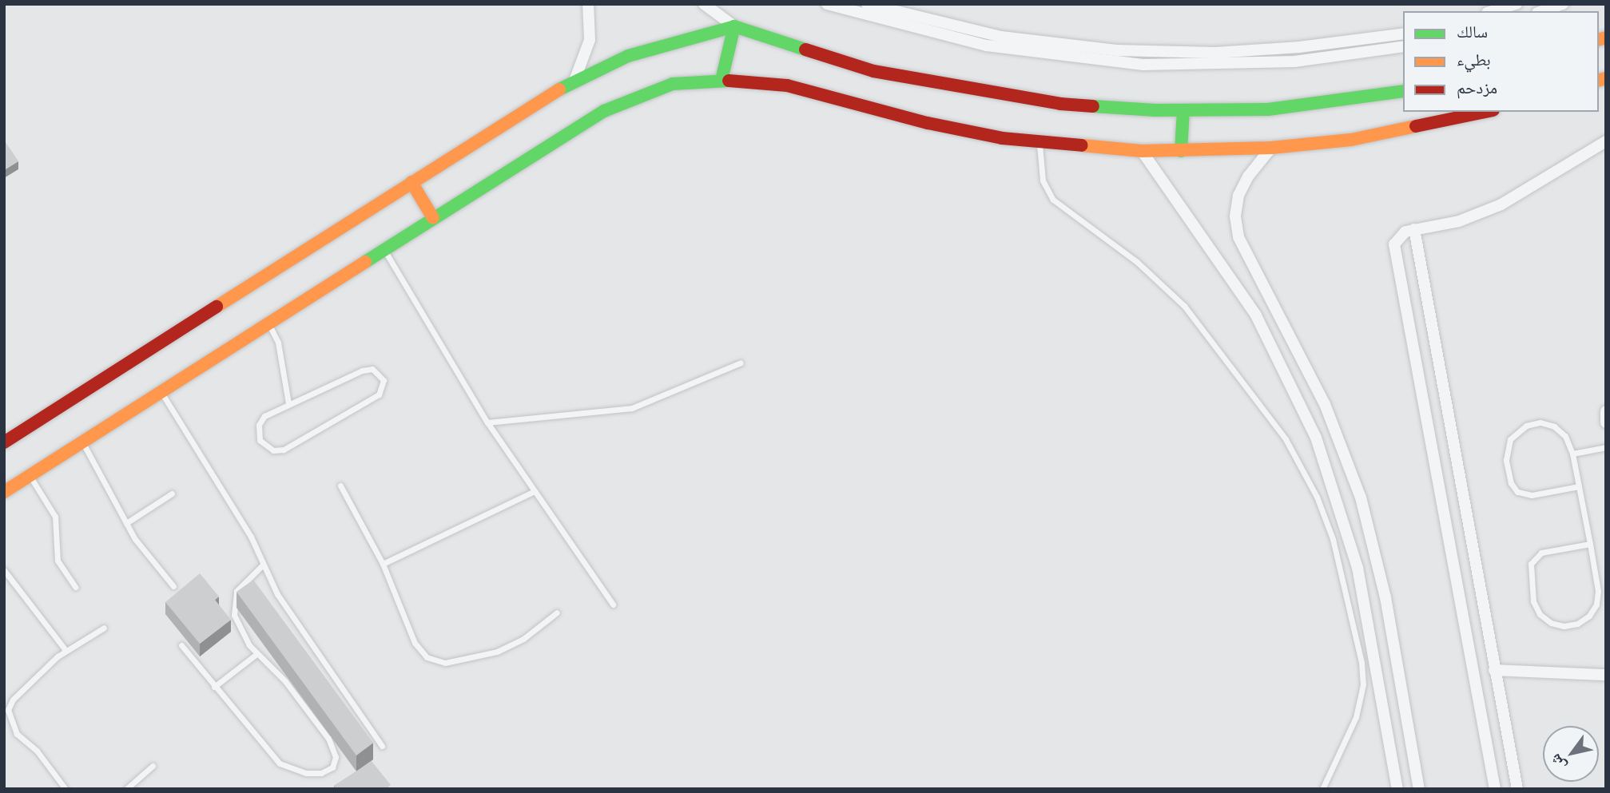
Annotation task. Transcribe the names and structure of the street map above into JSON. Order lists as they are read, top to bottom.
{
  "legend": ["سالك", "بطيء", "مزدحم"],
  "north": "bottom left"
}
